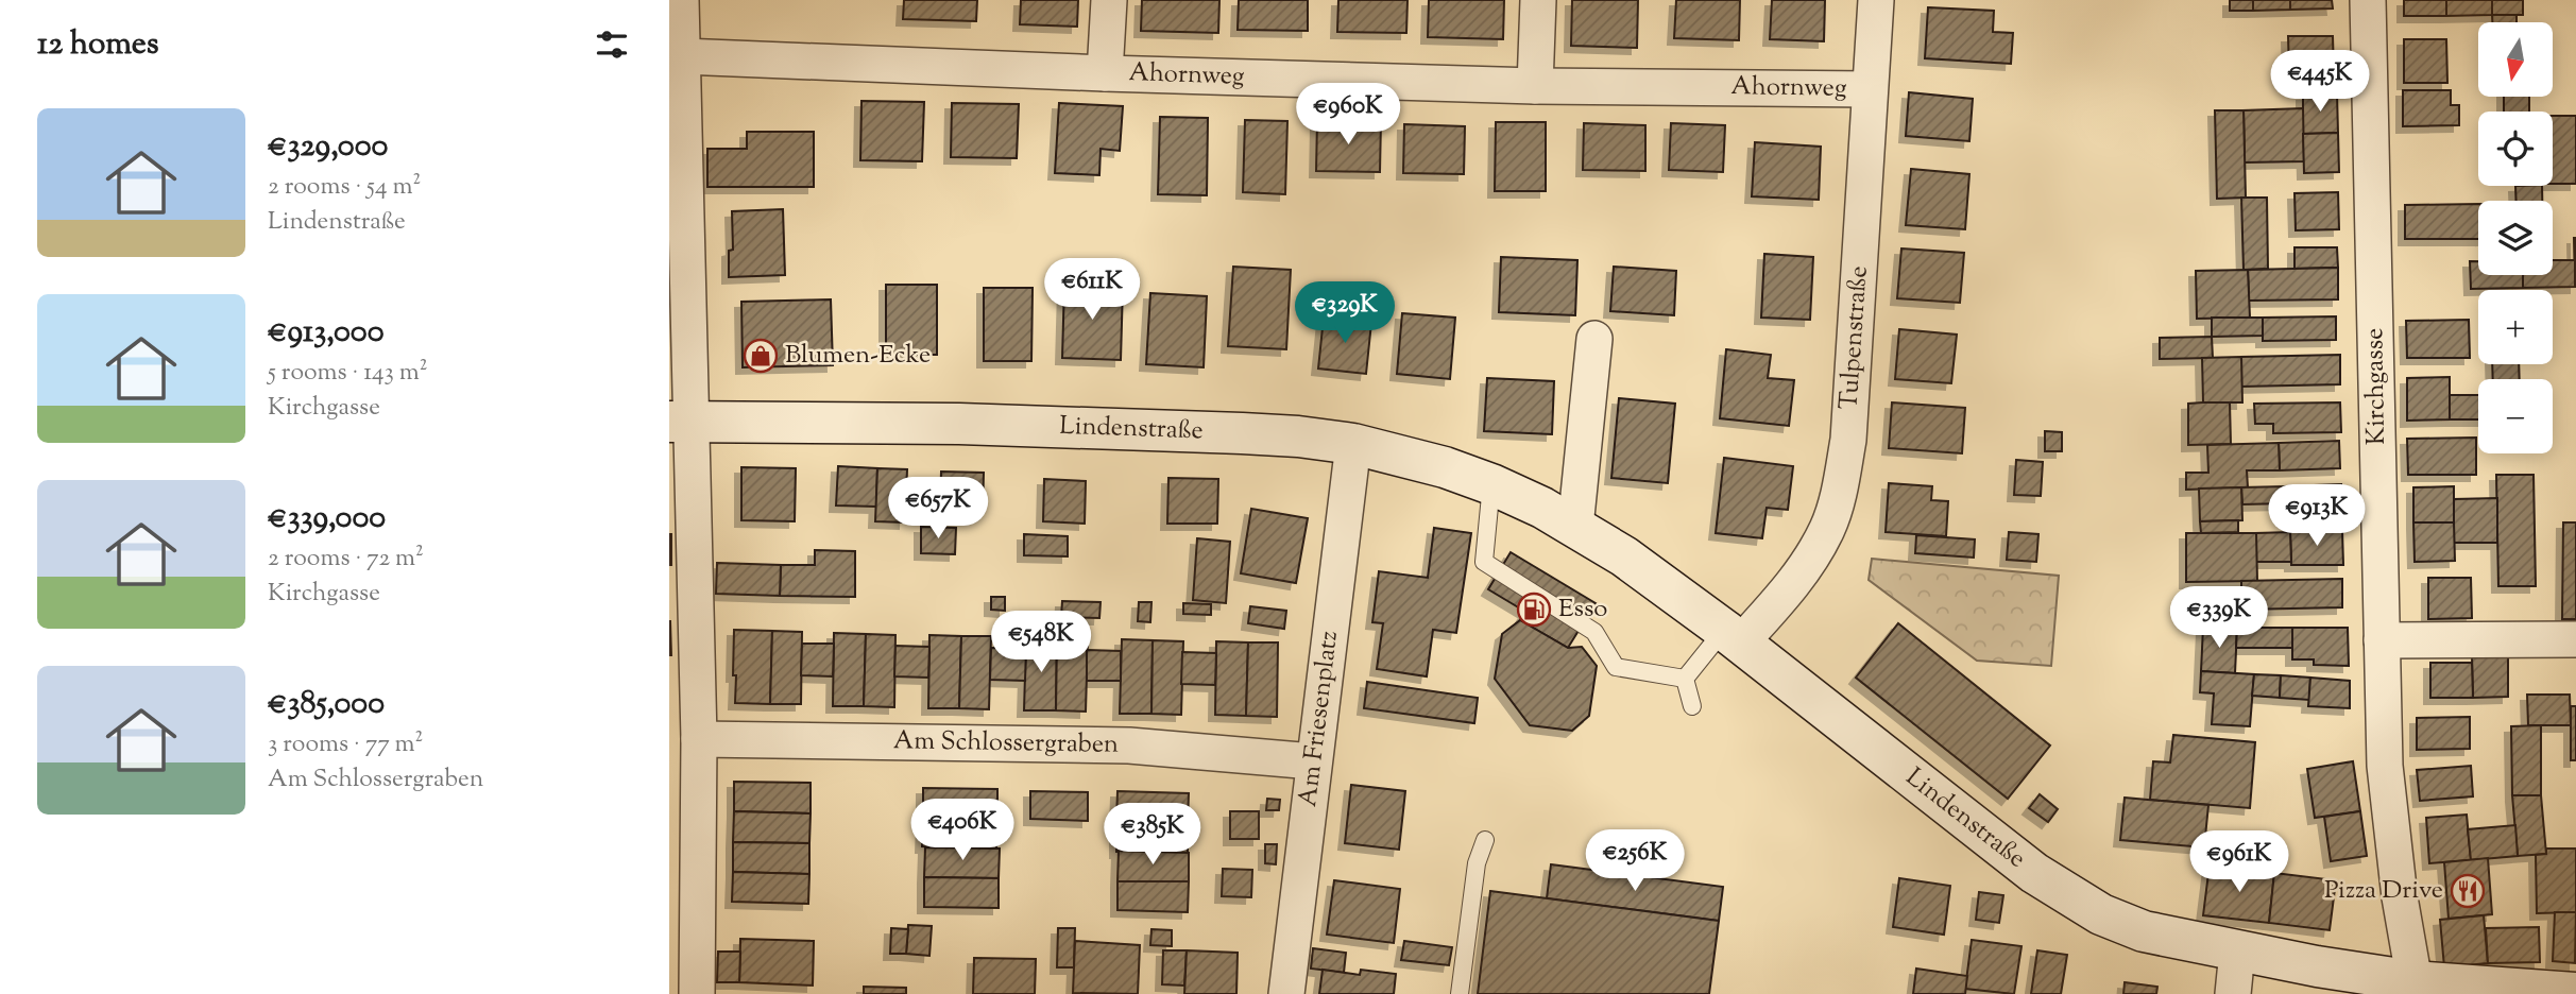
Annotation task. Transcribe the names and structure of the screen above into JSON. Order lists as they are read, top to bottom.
{
  "streets": {
    "main road": ["Lindenstraße"],
    "street": [
      "Ahornweg",
      "Tulpenstraße",
      "Kirchgasse",
      "Am Friesenplatz",
      "Am Schlossergraben"
    ]
  },
  "crossings": [
    ["Ahornweg", "Tulpenstraße"],
    ["Tulpenstraße", "Lindenstraße"],
    ["Kirchgasse", "Lindenstraße"],
    ["Lindenstraße", "Am Friesenplatz"],
    ["Am Friesenplatz", "Am Schlossergraben"]
  ],
  "places": {
    "shop": ["Blumen-Ecke"],
    "fuel station": ["Esso"],
    "restaurant": ["Pizza Drive"]
  },
  "north": "bottom",
  "page": {
    "heading": "12 homes",
    "map_buttons": ["+", "−"],
    "price": [
      "€445K",
      "€960K",
      "€611K",
      "€329K",
      "€657K",
      "€913K",
      "€339K",
      "€548K",
      "€406K",
      "€385K",
      "€256K",
      "€961K"
    ],
    "list": [
      {
        "name": "€329,000",
        "note": "2 rooms · 54 m² · Lindenstraße"
      },
      {
        "name": "€913,000",
        "note": "5 rooms · 143 m² · Kirchgasse"
      },
      {
        "name": "€339,000",
        "note": "2 rooms · 72 m² · Kirchgasse"
      },
      {
        "name": "€385,000",
        "note": "3 rooms · 77 m² · Am Schlossergraben"
      }
    ]
  }
}
